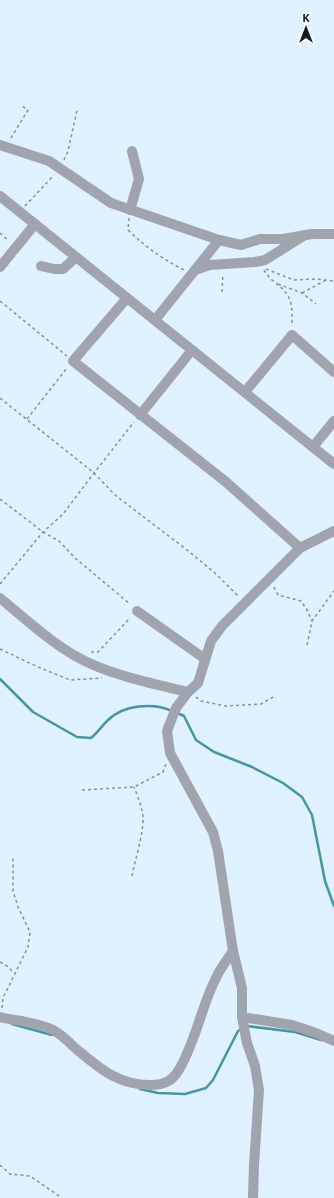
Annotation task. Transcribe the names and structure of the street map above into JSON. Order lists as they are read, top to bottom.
{
  "north": "top"
}
